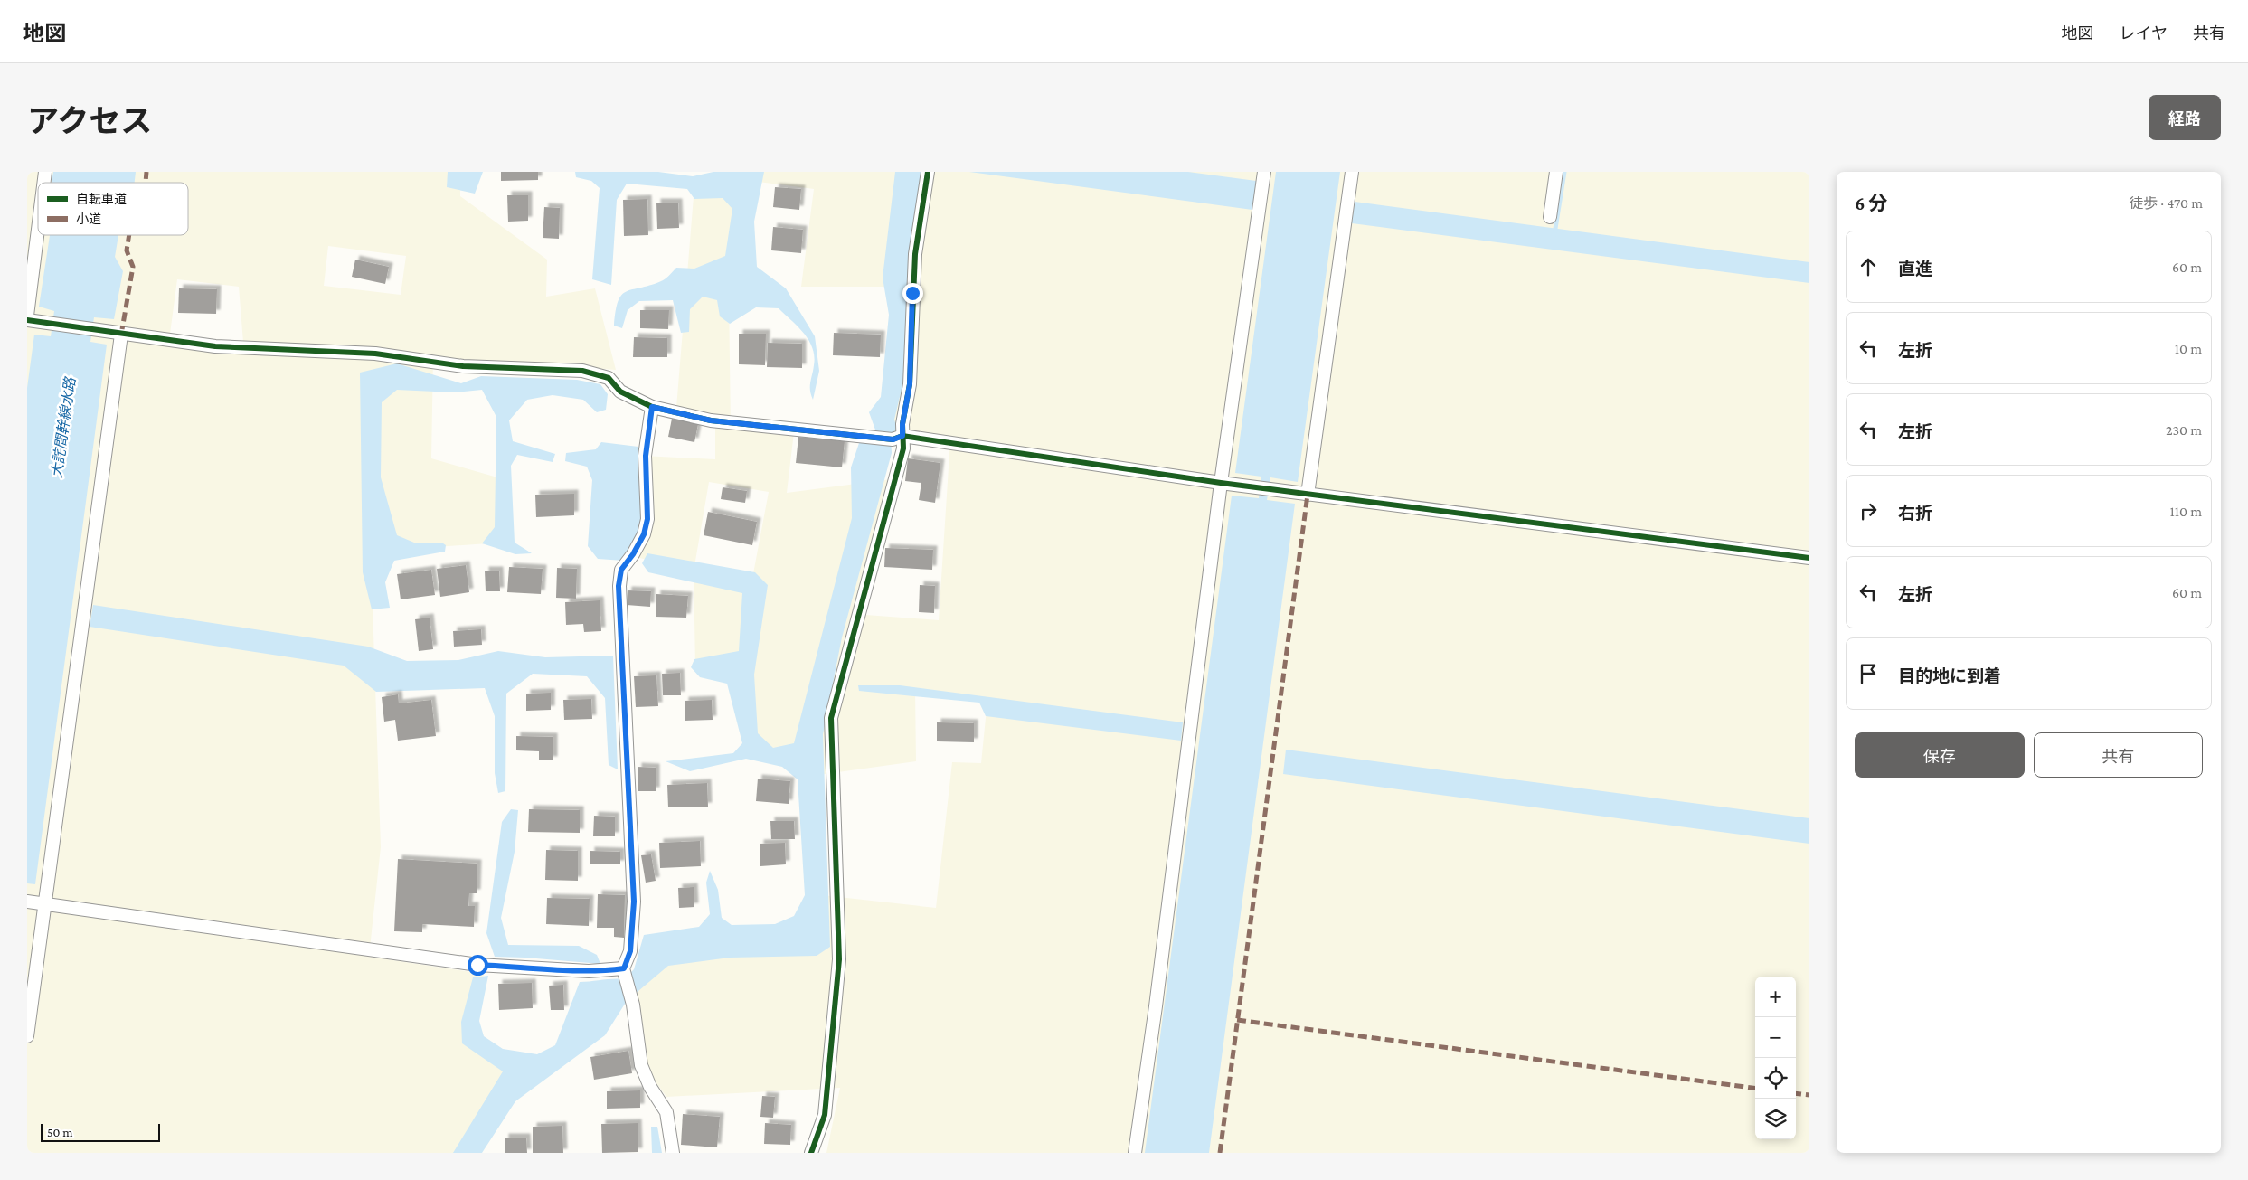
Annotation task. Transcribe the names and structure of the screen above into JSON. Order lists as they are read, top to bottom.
{
  "water": ["大詫間幹線水路"],
  "legend": ["自転車道", "小道"],
  "scale_bar": "50 m",
  "page": {
    "header": "地図",
    "nav": ["地図", "レイヤ", "共有"],
    "title": "アクセス",
    "buttons": [
      "経路",
      ["保存", "共有"]
    ],
    "heading": ["6 分", "徒歩 · 470 m"],
    "list": [
      ["直進", "60 m"],
      ["左折", "10 m"],
      ["左折", "230 m"],
      ["右折", "110 m"],
      ["左折", "60 m"],
      "目的地に到着"
    ],
    "map_buttons": ["+", "−"],
    "scale": "50 m"
  }
}
